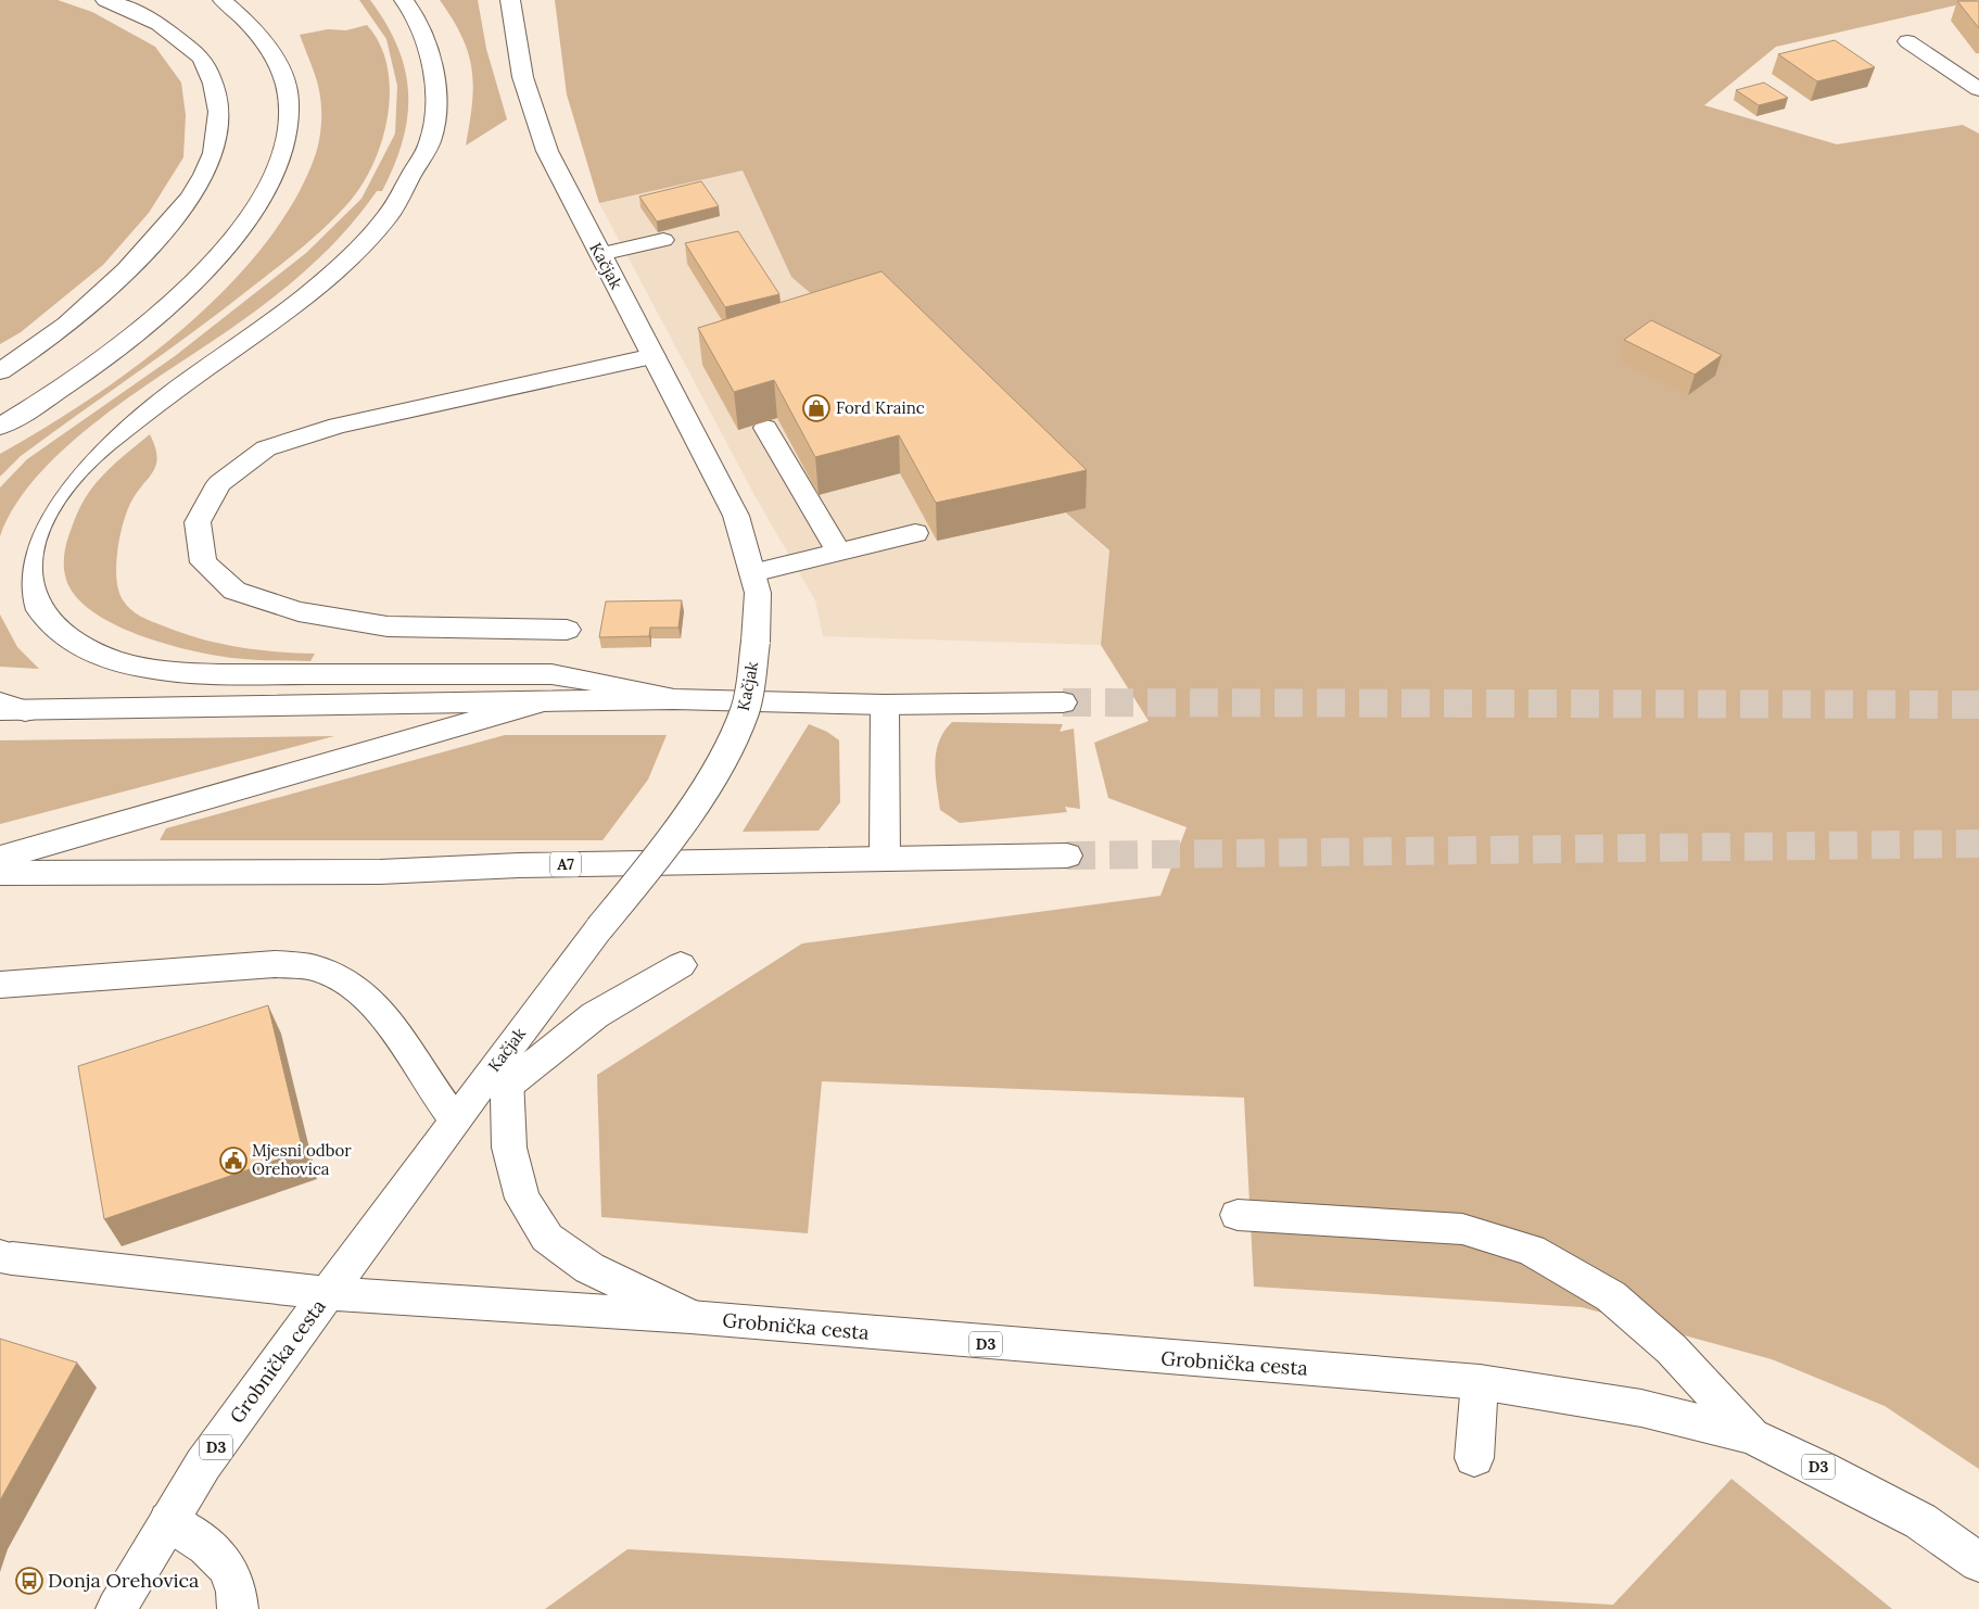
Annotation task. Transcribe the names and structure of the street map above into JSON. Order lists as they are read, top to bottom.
{
  "streets": {
    "main road": [
      "Kačjak",
      "A7",
      "Grobnička cesta",
      "D3"
    ]
  },
  "crossings": [
    ["Kačjak", "Grobnička cesta"],
    ["Grobnička cesta", "D3"]
  ],
  "places": {
    "shop": ["Ford Krainc"],
    "public building": ["Mjesni odbor Orehovica"],
    "bus stop": ["Donja Orehovica"]
  }
}
